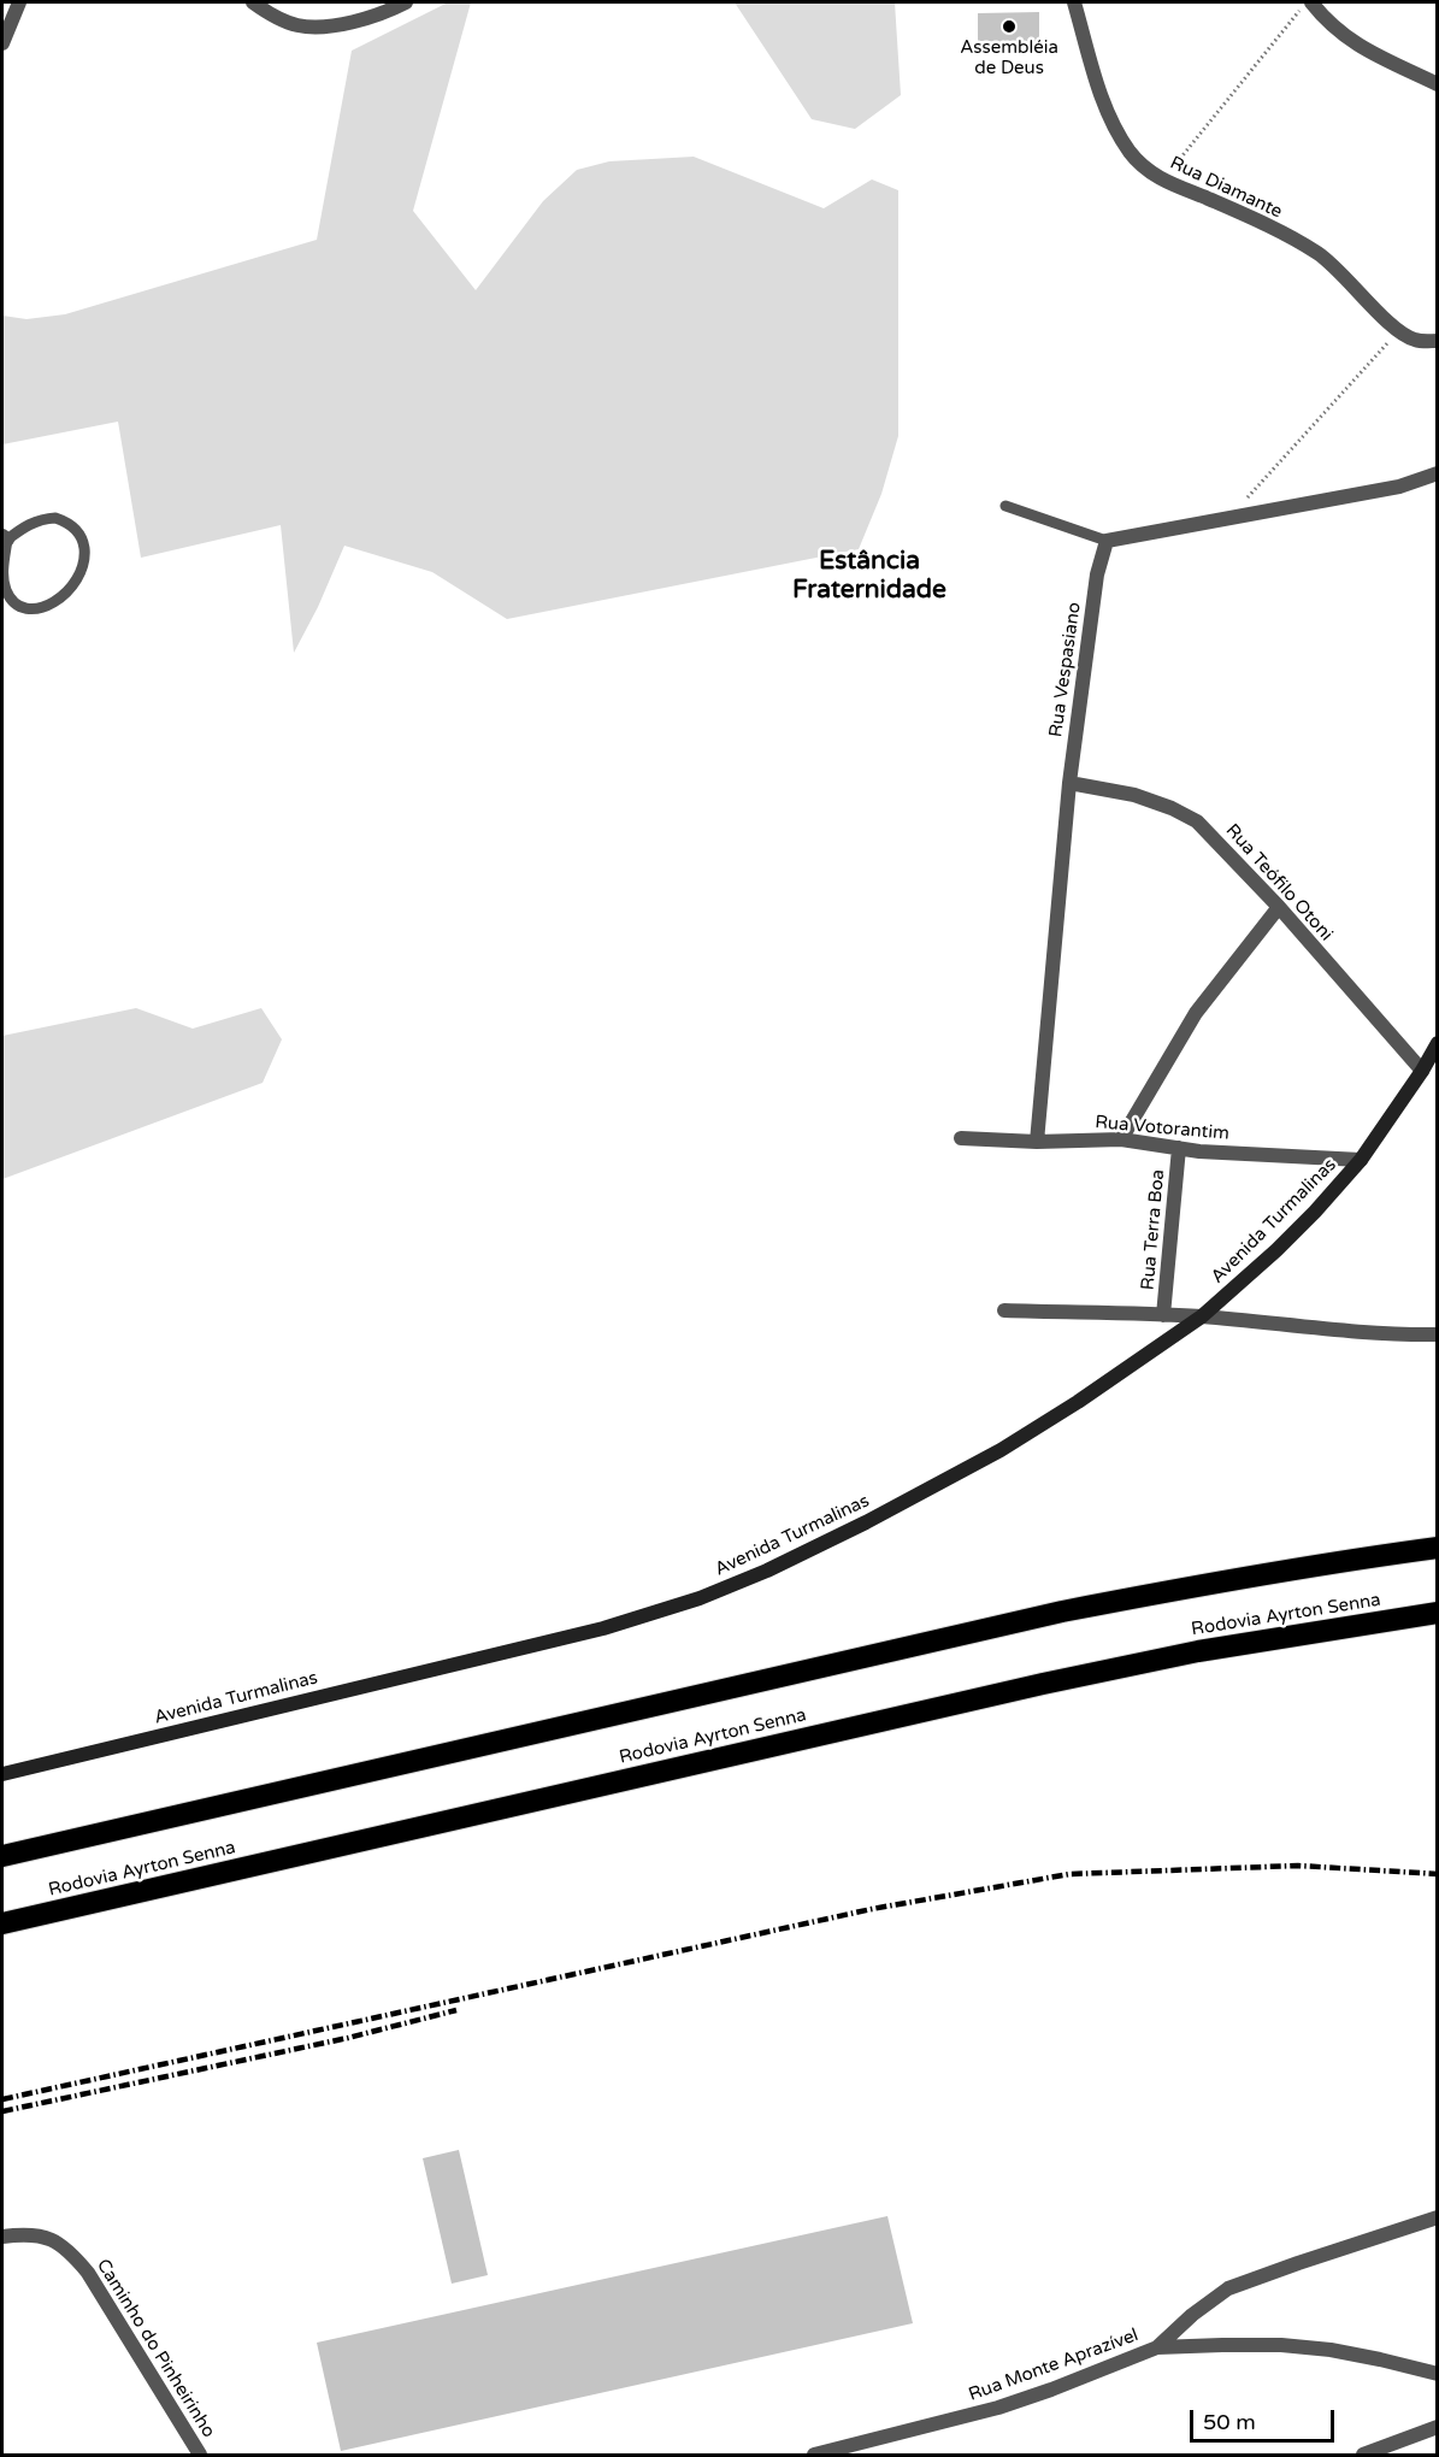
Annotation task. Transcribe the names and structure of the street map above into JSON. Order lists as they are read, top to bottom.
{
  "streets": {
    "highway": ["Rodovia Ayrton Senna"],
    "street": [
      "Rua Diamante",
      "Rua Vespasiano",
      "Rua Teófilo Otoni",
      "Rua Votorantim",
      "Avenida Turmalinas",
      "Rua Terra Boa",
      "Caminho do Pinheirinho",
      "Rua Monte Aprazível"
    ]
  },
  "crossings": [
    ["Rua Vespasiano", "Rua Teófilo Otoni"],
    ["Rua Vespasiano", "Rua Votorantim"],
    ["Rua Teófilo Otoni", "Avenida Turmalinas"],
    ["Rua Votorantim", "Avenida Turmalinas"],
    ["Rua Votorantim", "Rua Terra Boa"]
  ],
  "districts": ["Estância Fraternidade"],
  "places": ["Assembléia de Deus"],
  "scale_bar": "50 m"
}
